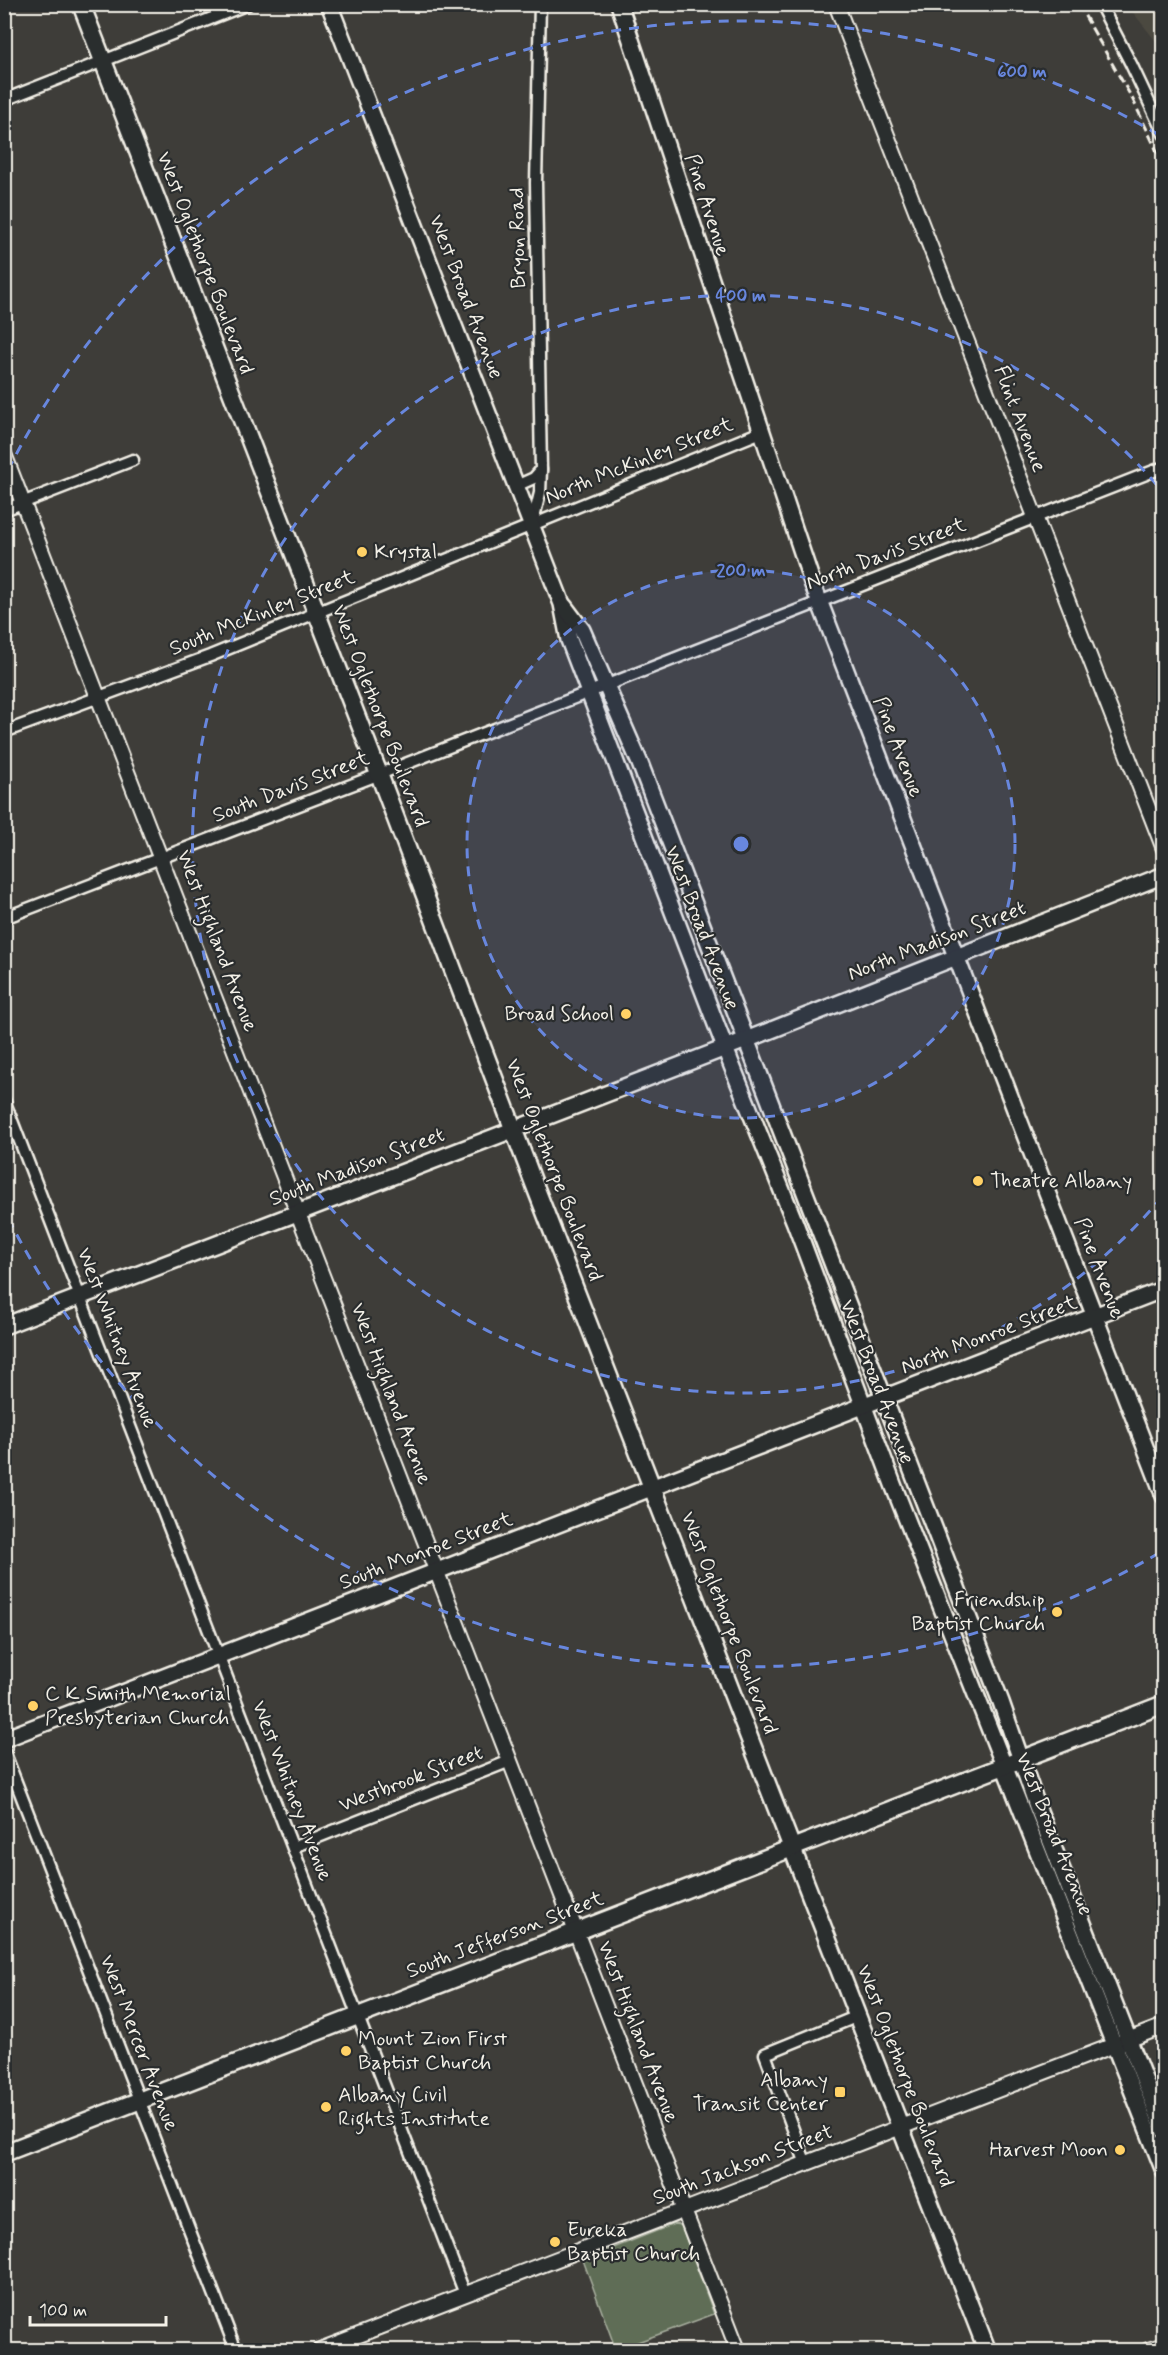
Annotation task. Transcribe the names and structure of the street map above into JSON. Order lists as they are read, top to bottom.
{
  "streets": {
    "main road": [
      "Pine Avenue",
      "West Oglethorpe Boulevard",
      "West Broad Avenue",
      "North Madison Street",
      "South Madison Street",
      "North Monroe Street",
      "South Monroe Street",
      "South Jefferson Street"
    ],
    "street": [
      "Bryon Road",
      "Flint Avenue",
      "North McKinley Street",
      "North Davis Street",
      "South McKinley Street",
      "South Davis Street",
      "West Highland Avenue",
      "West Whitney Avenue",
      "Westbrook Street",
      "West Mercer Avenue",
      "South Jackson Street"
    ]
  },
  "crossings": [
    ["Pine Avenue", "North McKinley Street"],
    ["Pine Avenue", "North Davis Street"],
    ["Pine Avenue", "North Madison Street"],
    ["Pine Avenue", "North Monroe Street"],
    ["Bryon Road", "West Broad Avenue"],
    ["Bryon Road", "North McKinley Street"],
    ["Bryon Road", "South McKinley Street"],
    ["West Oglethorpe Boulevard", "South McKinley Street"],
    ["West Oglethorpe Boulevard", "South Davis Street"],
    ["West Oglethorpe Boulevard", "South Madison Street"],
    ["West Oglethorpe Boulevard", "South Monroe Street"],
    ["West Oglethorpe Boulevard", "South Jefferson Street"],
    ["West Oglethorpe Boulevard", "South Jackson Street"],
    ["West Broad Avenue", "North McKinley Street"],
    ["West Broad Avenue", "North Davis Street"],
    ["West Broad Avenue", "South McKinley Street"],
    ["West Broad Avenue", "South Davis Street"],
    ["West Broad Avenue", "North Madison Street"],
    ["West Broad Avenue", "South Madison Street"],
    ["West Broad Avenue", "North Monroe Street"],
    ["West Broad Avenue", "South Monroe Street"],
    ["West Broad Avenue", "South Jefferson Street"],
    ["West Broad Avenue", "South Jackson Street"],
    ["Flint Avenue", "North Davis Street"],
    ["North McKinley Street", "South McKinley Street"],
    ["North Davis Street", "South Davis Street"],
    ["South McKinley Street", "West Highland Avenue"],
    ["South Davis Street", "West Highland Avenue"],
    ["West Highland Avenue", "South Madison Street"],
    ["West Highland Avenue", "South Monroe Street"],
    ["West Highland Avenue", "Westbrook Street"],
    ["West Highland Avenue", "South Jefferson Street"],
    ["West Highland Avenue", "South Jackson Street"],
    ["North Madison Street", "South Madison Street"],
    ["South Madison Street", "West Whitney Avenue"],
    ["North Monroe Street", "South Monroe Street"],
    ["West Whitney Avenue", "South Monroe Street"],
    ["West Whitney Avenue", "Westbrook Street"],
    ["West Whitney Avenue", "South Jefferson Street"],
    ["West Whitney Avenue", "South Jackson Street"],
    ["South Jefferson Street", "West Mercer Avenue"]
  ],
  "places": {
    "other": [
      "Krystal",
      "Broad School",
      "Theatre Albany",
      "Friendship Baptist Church",
      "C K Smith Memorial Presbyterian Church",
      "Mount Zion First Baptist Church",
      "Albany Civil Rights Institute",
      "Harvest Moon",
      "Eureka Baptist Church"
    ],
    "transit": ["Albany Transit Center"]
  },
  "scale_bar": "100 m",
  "rings": ["600 m", "400 m", "200 m"]
}
